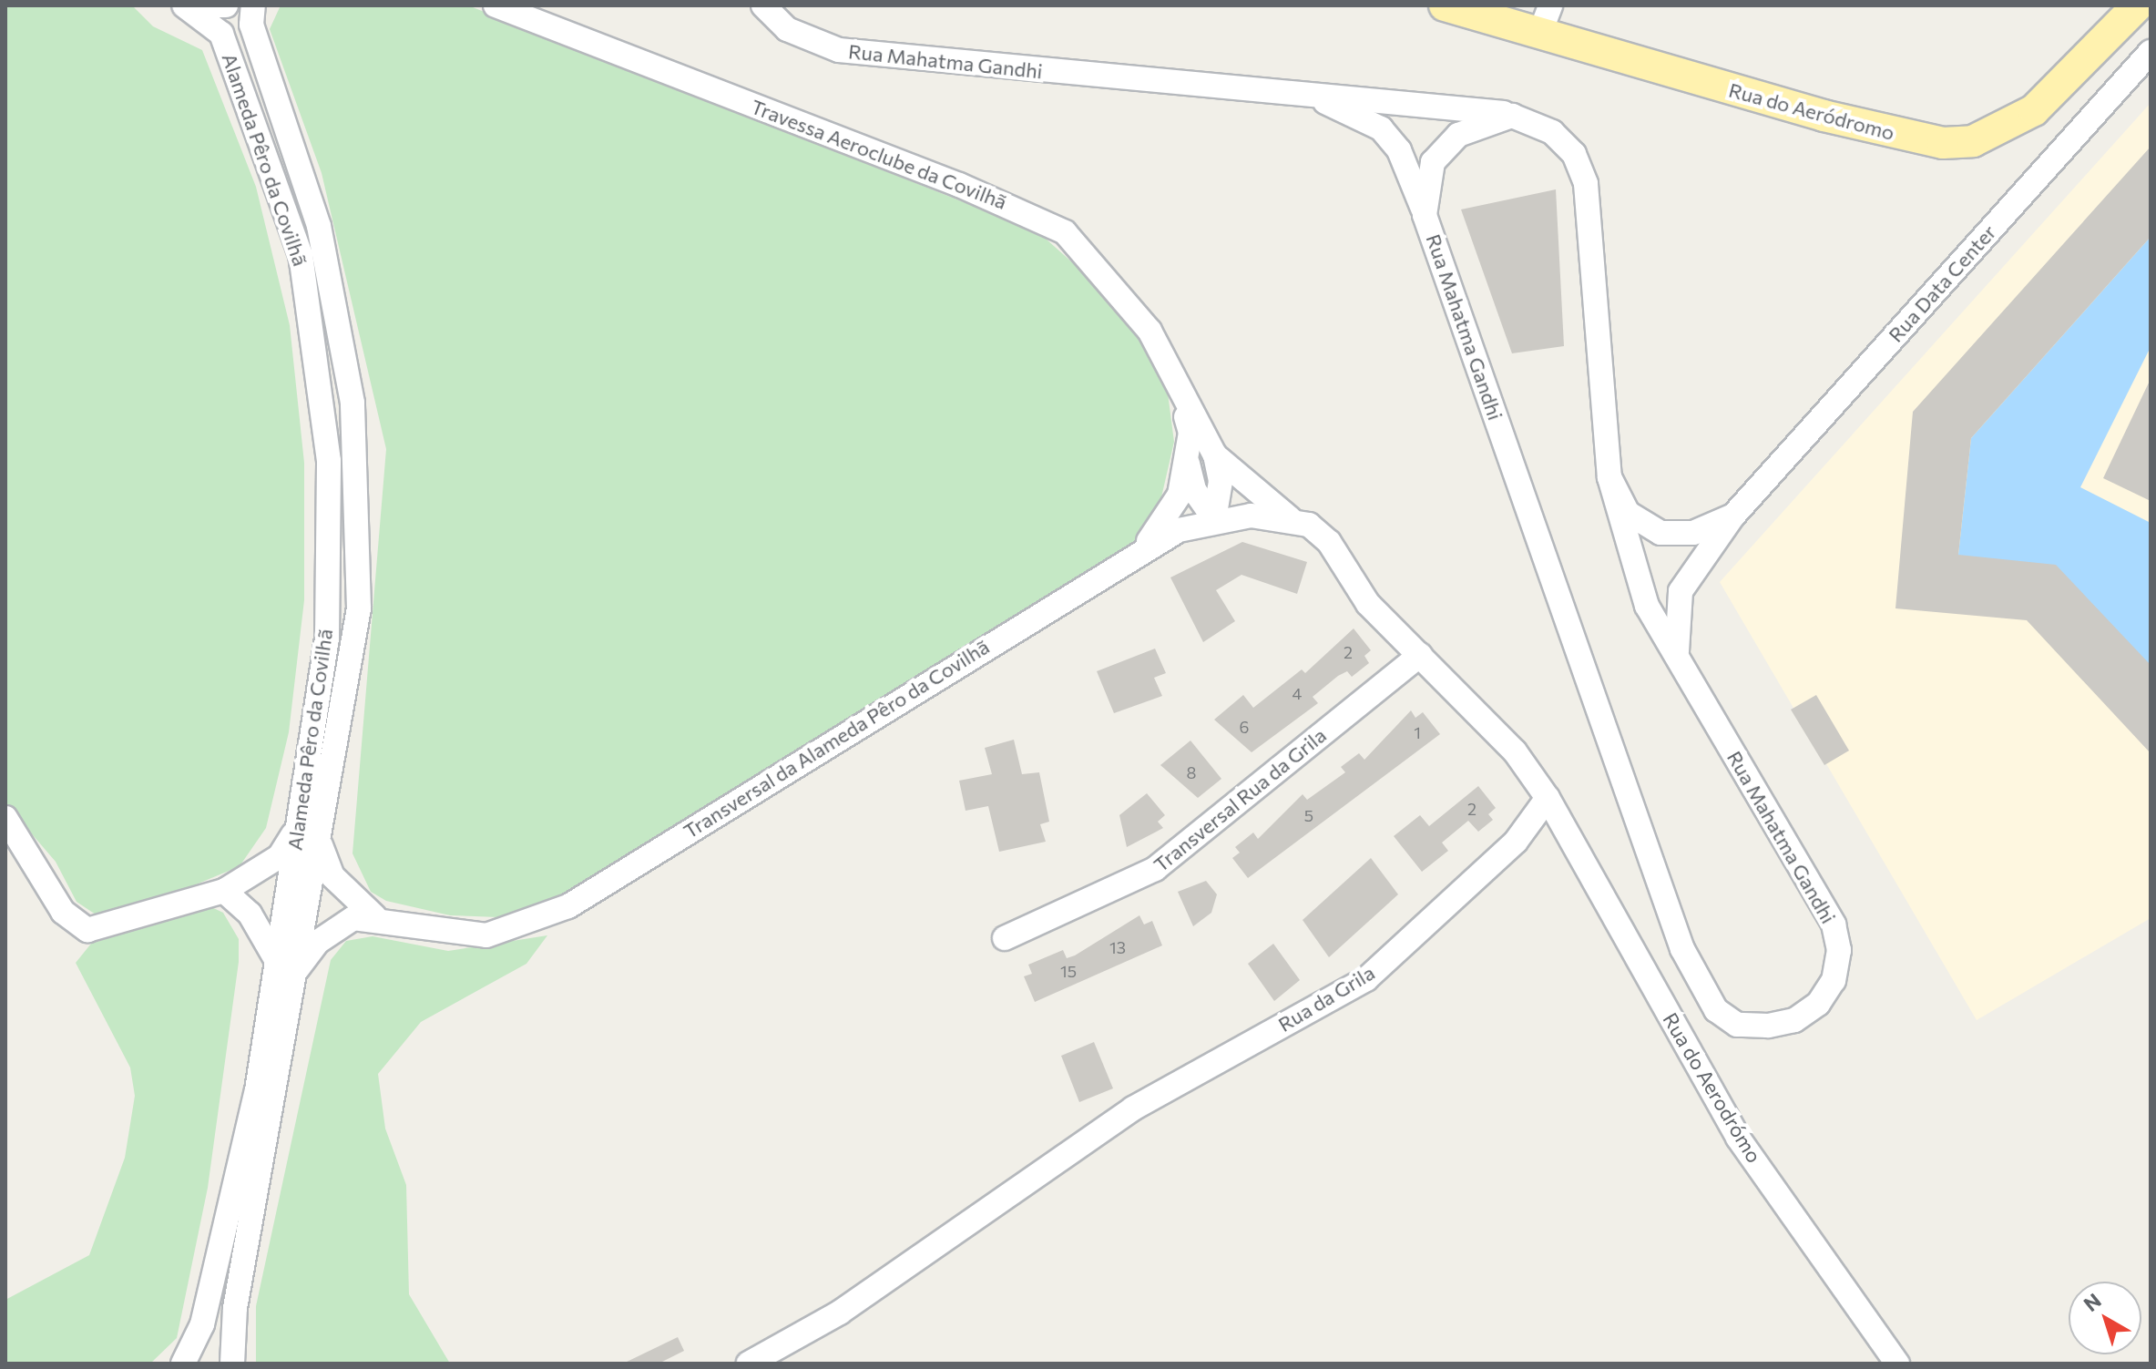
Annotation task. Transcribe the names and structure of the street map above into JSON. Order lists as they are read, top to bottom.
{
  "streets": {
    "main road": ["Rua do Aeródromo"],
    "street": [
      "Rua Mahatma Gandhi",
      "Travessa Aeroclube da Covilhã",
      "Alameda Pêro da Covilhã",
      "Rua Data Center",
      "Transversal da Alameda Pêro da Covilhã",
      "Transversal Rua da Grila",
      "Rua da Grila",
      "Rua do Aerodrómo"
    ]
  },
  "crossings": [
    ["Rua Mahatma Gandhi", "Rua Data Center"],
    ["Travessa Aeroclube da Covilhã", "Transversal da Alameda Pêro da Covilhã"],
    ["Alameda Pêro da Covilhã", "Transversal da Alameda Pêro da Covilhã"],
    ["Rua da Grila", "Rua do Aerodrómo"]
  ],
  "house_numbers": [
    "2",
    "4",
    "6",
    "1",
    "8",
    "2",
    "5",
    "13",
    "15"
  ],
  "north": "top left"
}
